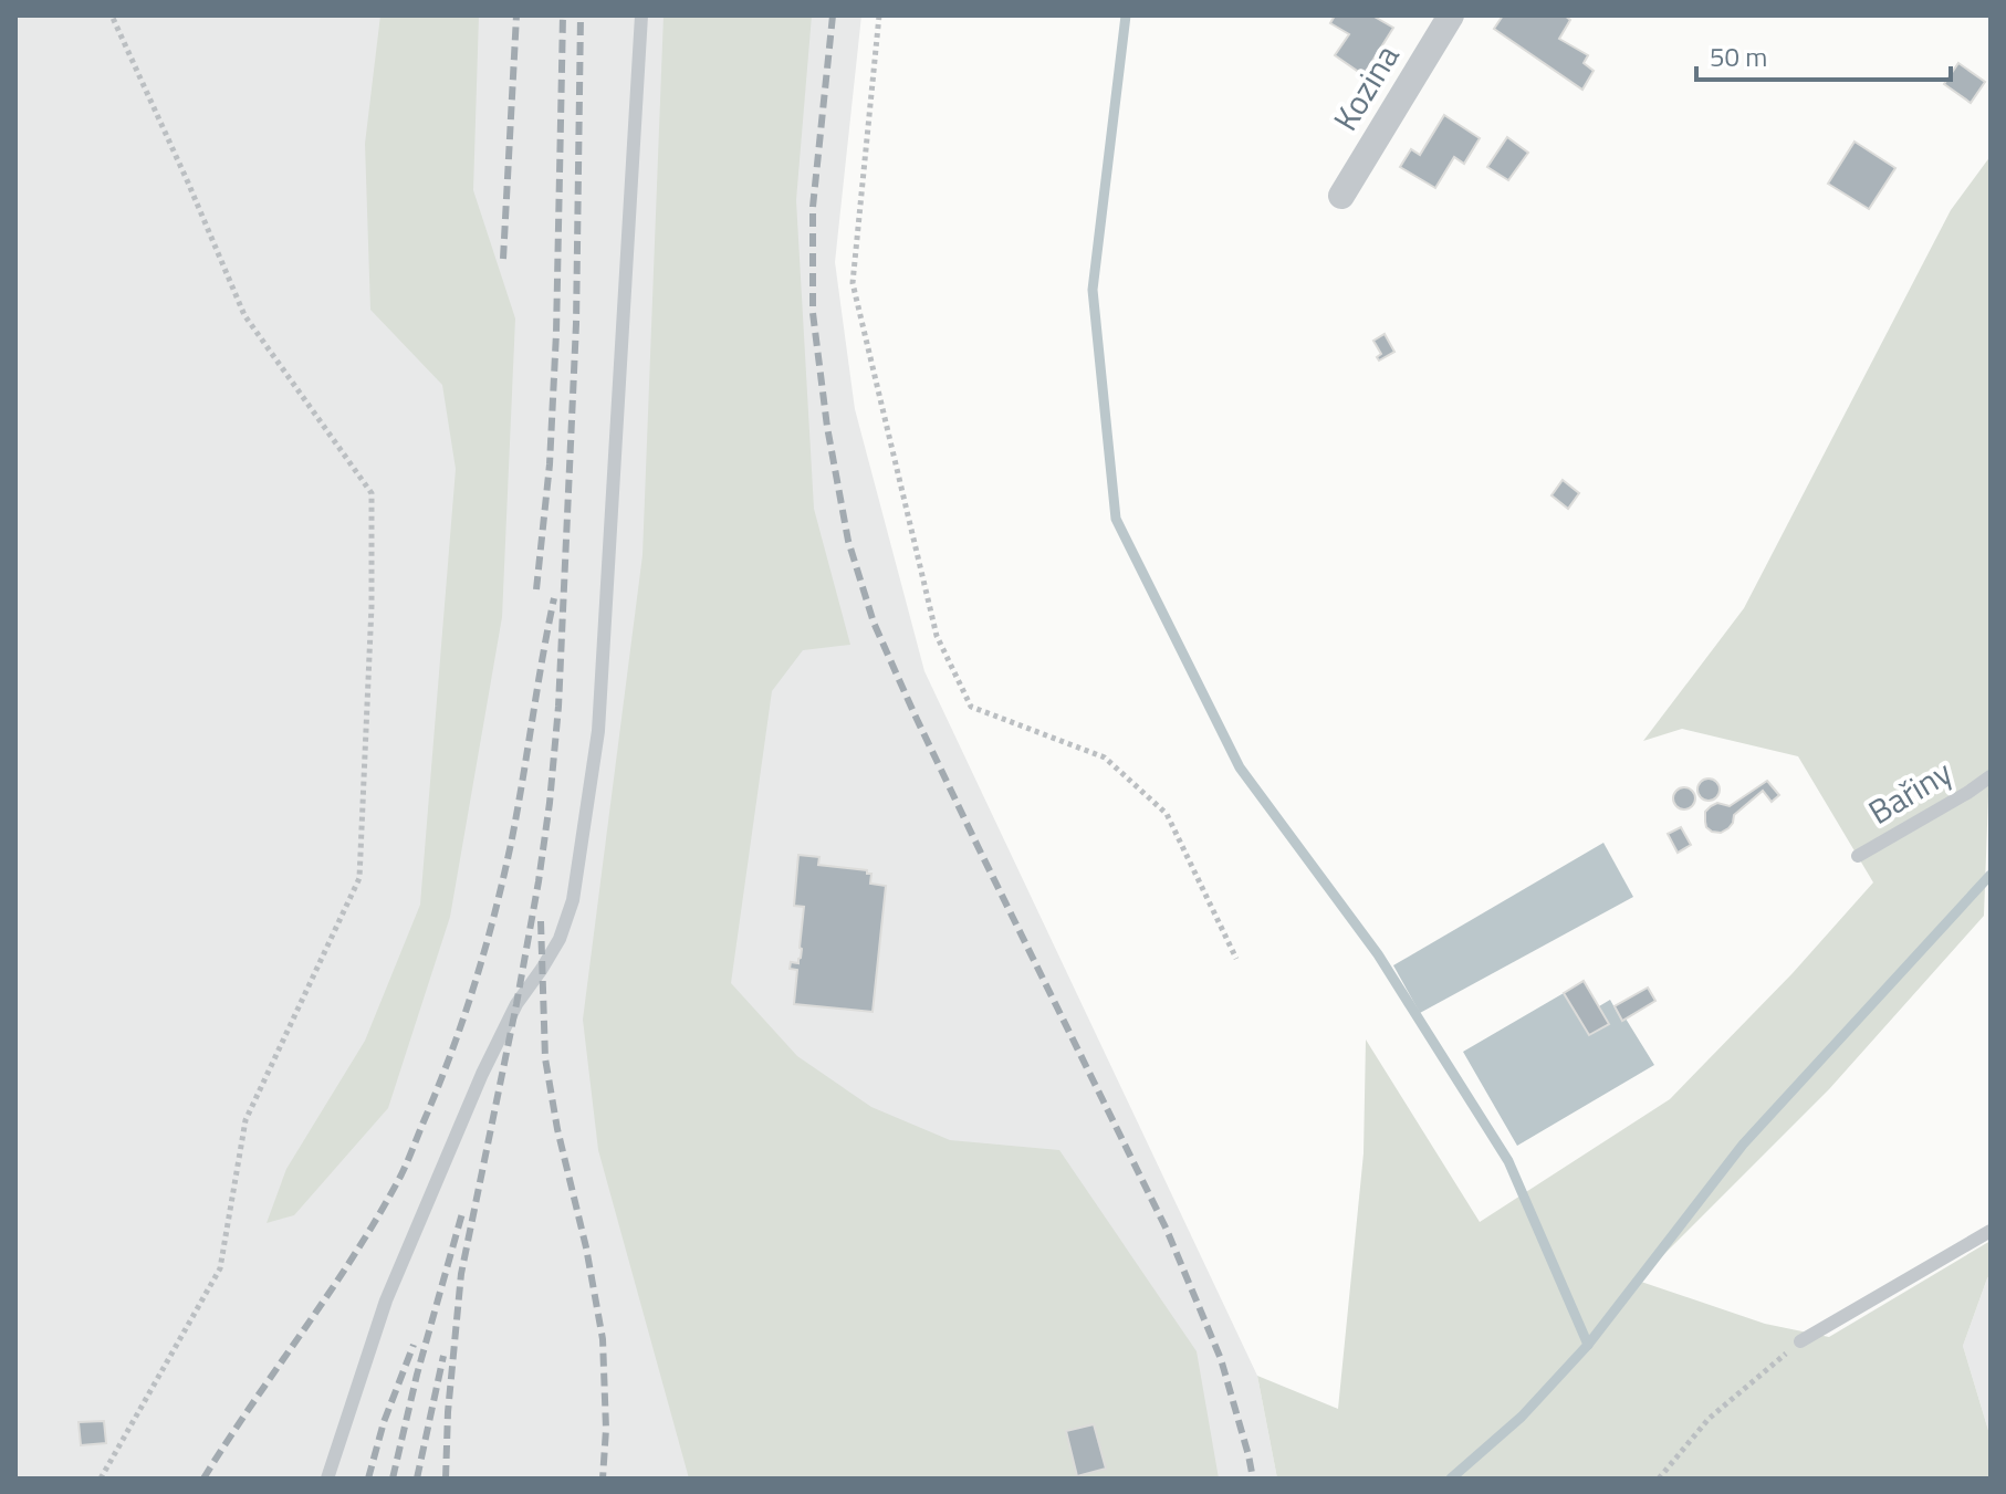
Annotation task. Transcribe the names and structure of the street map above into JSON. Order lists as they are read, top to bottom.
{
  "streets": {
    "street": ["Kozina"],
    "lane": ["Bařiny"]
  },
  "scale_bar": "50 m"
}
